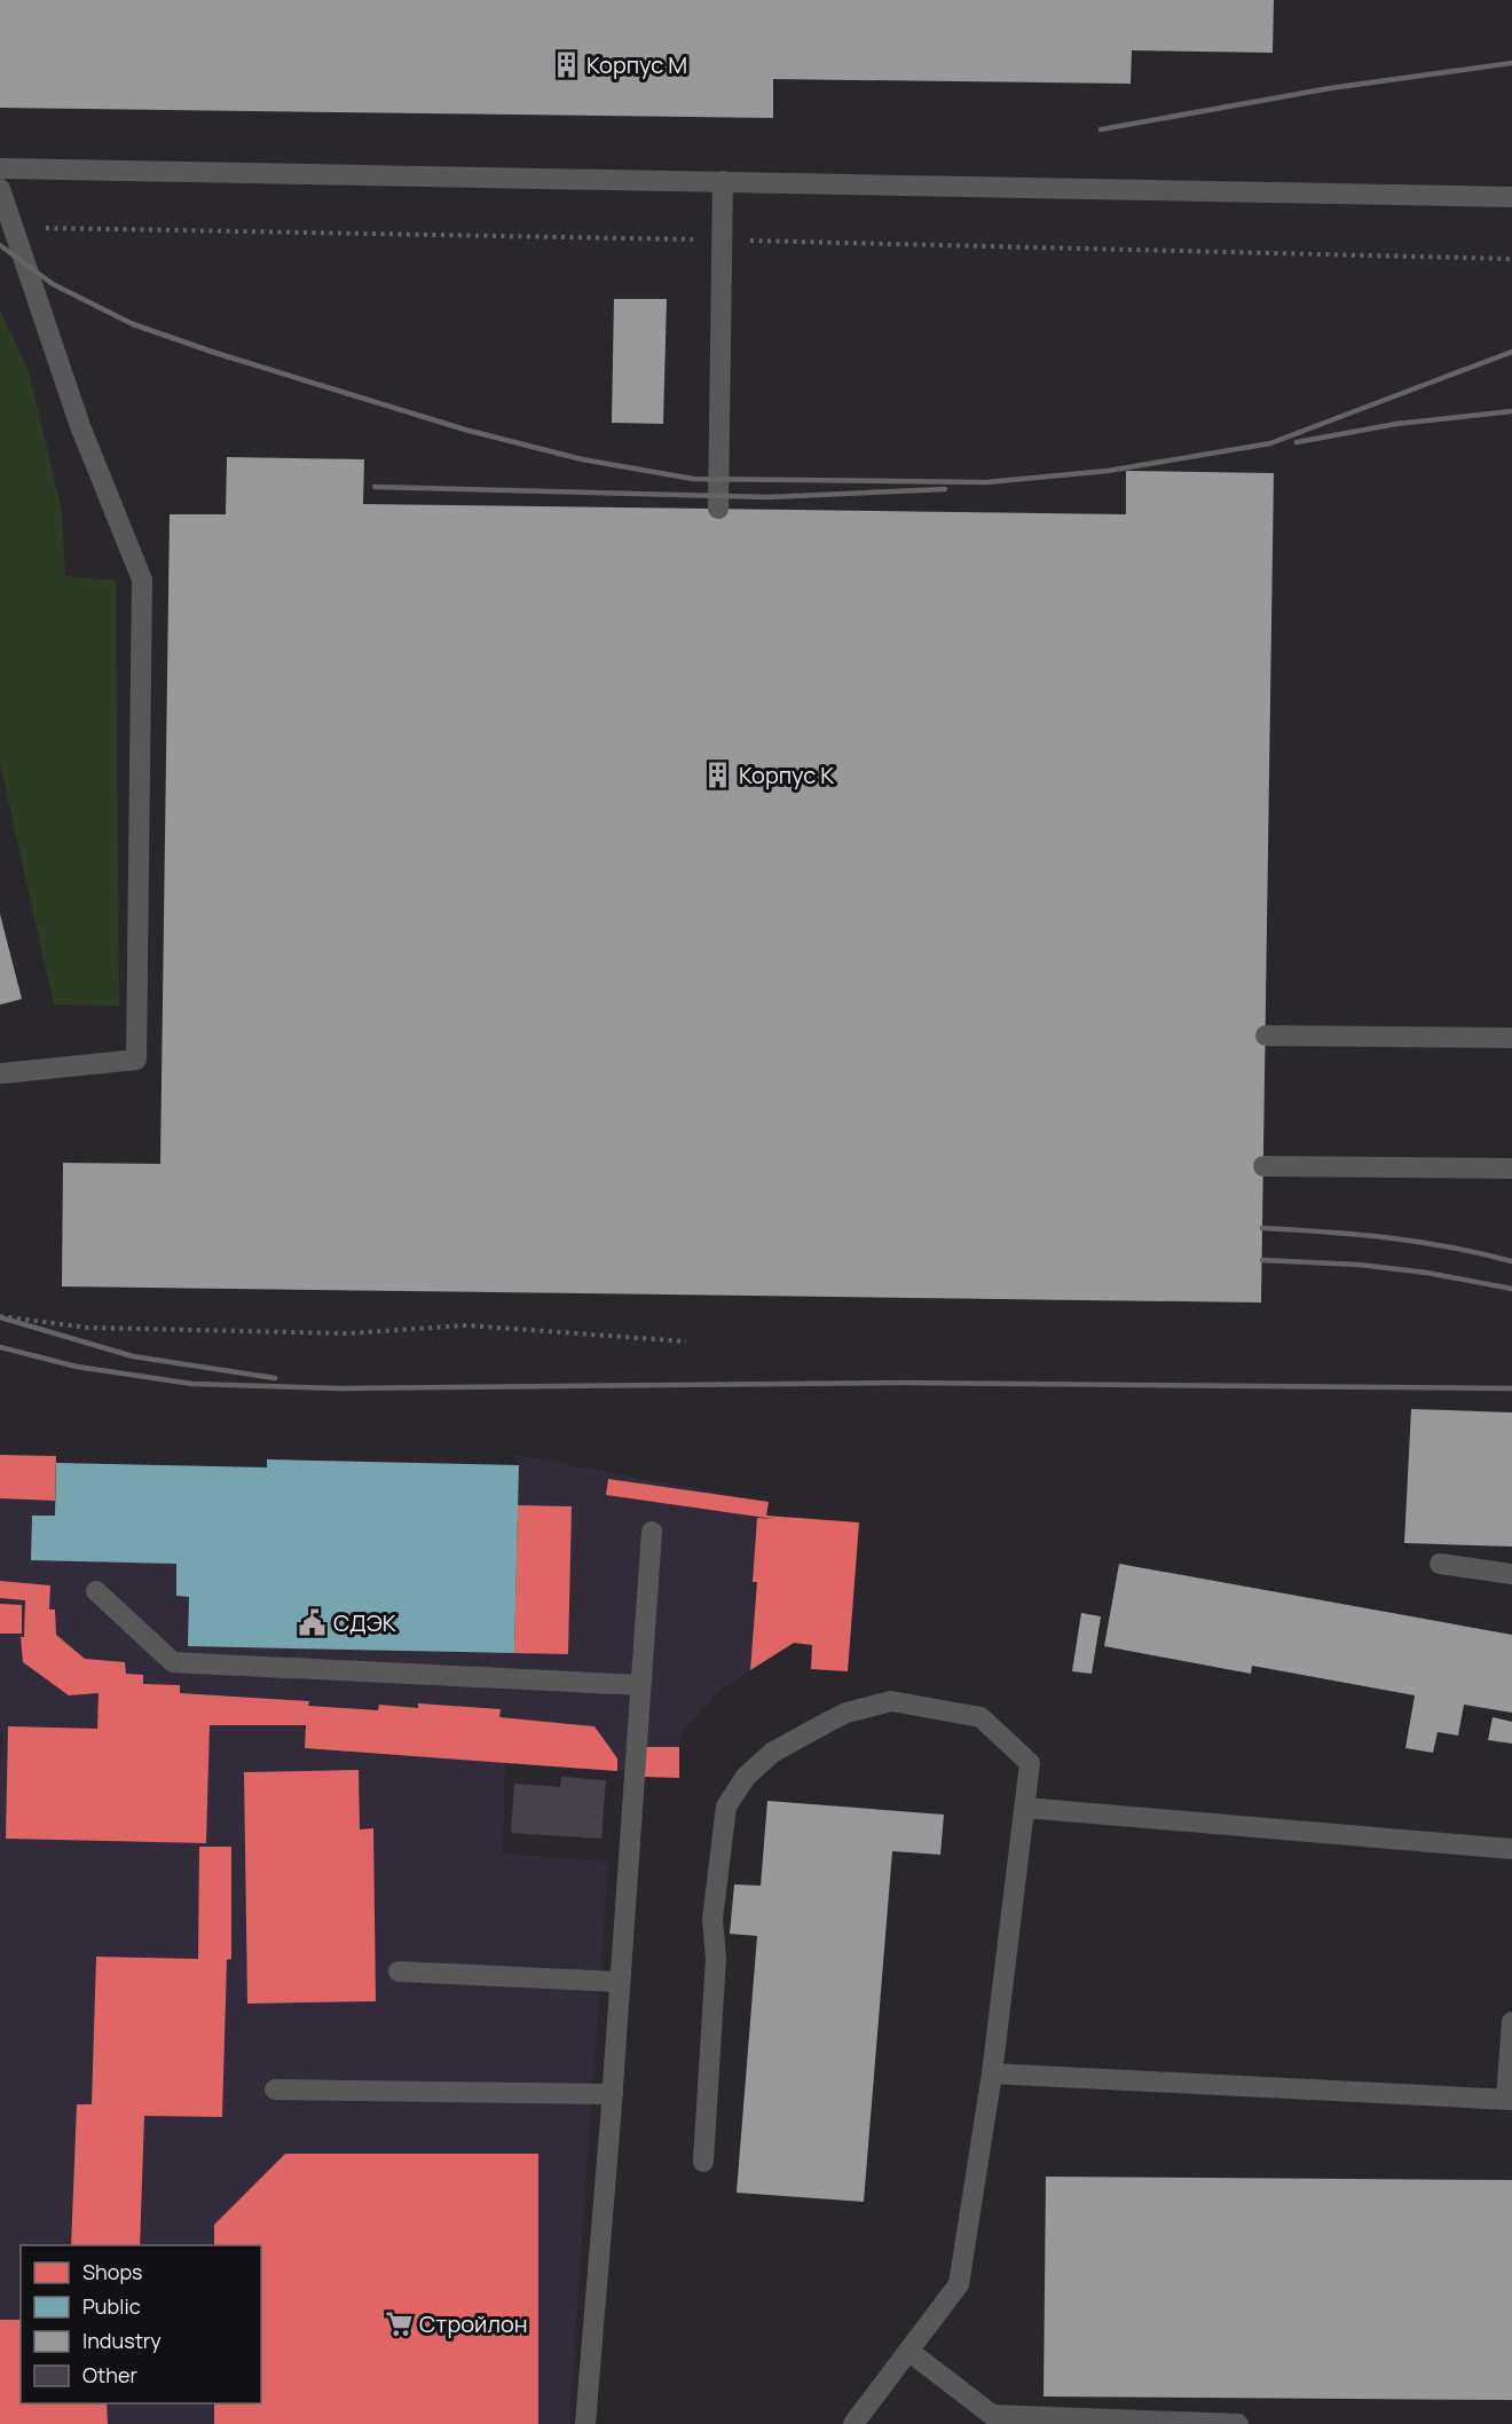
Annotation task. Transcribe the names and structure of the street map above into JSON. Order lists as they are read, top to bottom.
{
  "places": {
    "building": ["Корпус М", "Корпус К"],
    "public building": ["СДЭК"],
    "supermarket": ["Стройлон"]
  },
  "legend": [
    "Shops",
    "Public",
    "Industry",
    "Other"
  ]
}
